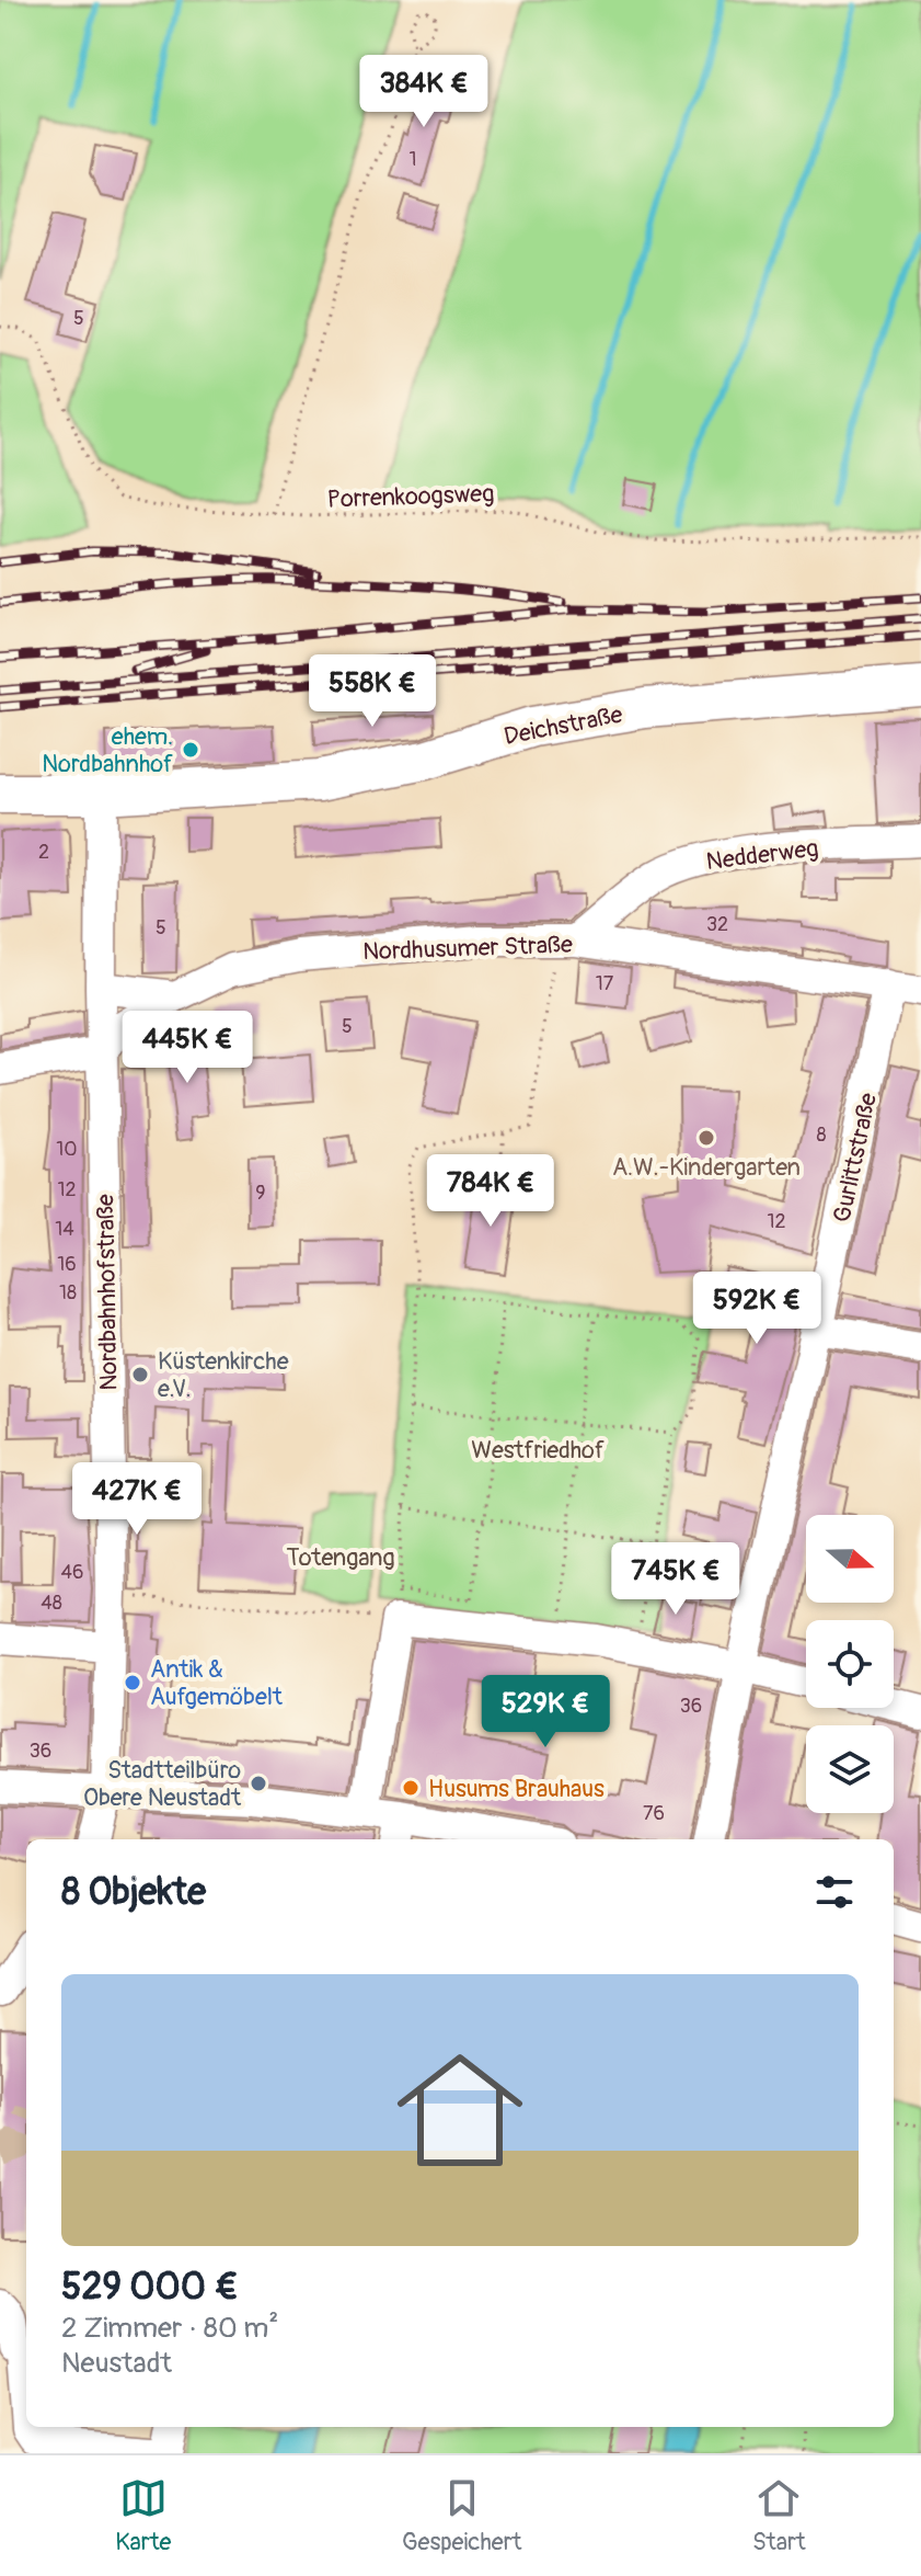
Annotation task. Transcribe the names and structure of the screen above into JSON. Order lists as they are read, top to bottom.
{
  "streets": {
    "main road": ["Deichstraße"],
    "street": [
      "Nedderweg",
      "Nordhusumer Straße",
      "Gurlittstraße",
      "Nordbahnhofstraße"
    ],
    "path": ["Porrenkoogsweg"]
  },
  "crossings": [
    ["Deichstraße", "Nordbahnhofstraße"],
    ["Nedderweg", "Nordhusumer Straße"],
    ["Nordhusumer Straße", "Gurlittstraße"],
    ["Nordhusumer Straße", "Nordbahnhofstraße"]
  ],
  "parks": ["Westfriedhof", "Totengang"],
  "places": [
    "ehem. Nordbahnhof",
    "A.W.-Kindergarten",
    "Küstenkirche e.V.",
    "Antik & Aufgemöbelt",
    "Stadtteilbüro Obere Neustadt",
    "Husums Brauhaus"
  ],
  "house_numbers": [
    "1",
    "5",
    "2",
    "32",
    "5",
    "17",
    "5",
    "8",
    "10",
    "12",
    "9",
    "12",
    "14",
    "16",
    "18",
    "46",
    "48",
    "36",
    "36",
    "76"
  ],
  "north": "right",
  "page": {
    "price": [
      "384K €",
      "558K €",
      "445K €",
      "784K €",
      "592K €",
      "427K €",
      "745K €",
      "529K €"
    ],
    "heading": "8 Objekte",
    "list": [
      {
        "name": "529 000 €",
        "note": "2 Zimmer · 80 m² · Neustadt"
      }
    ],
    "tabs": ["Karte", "Gespeichert", "Start"]
  }
}
